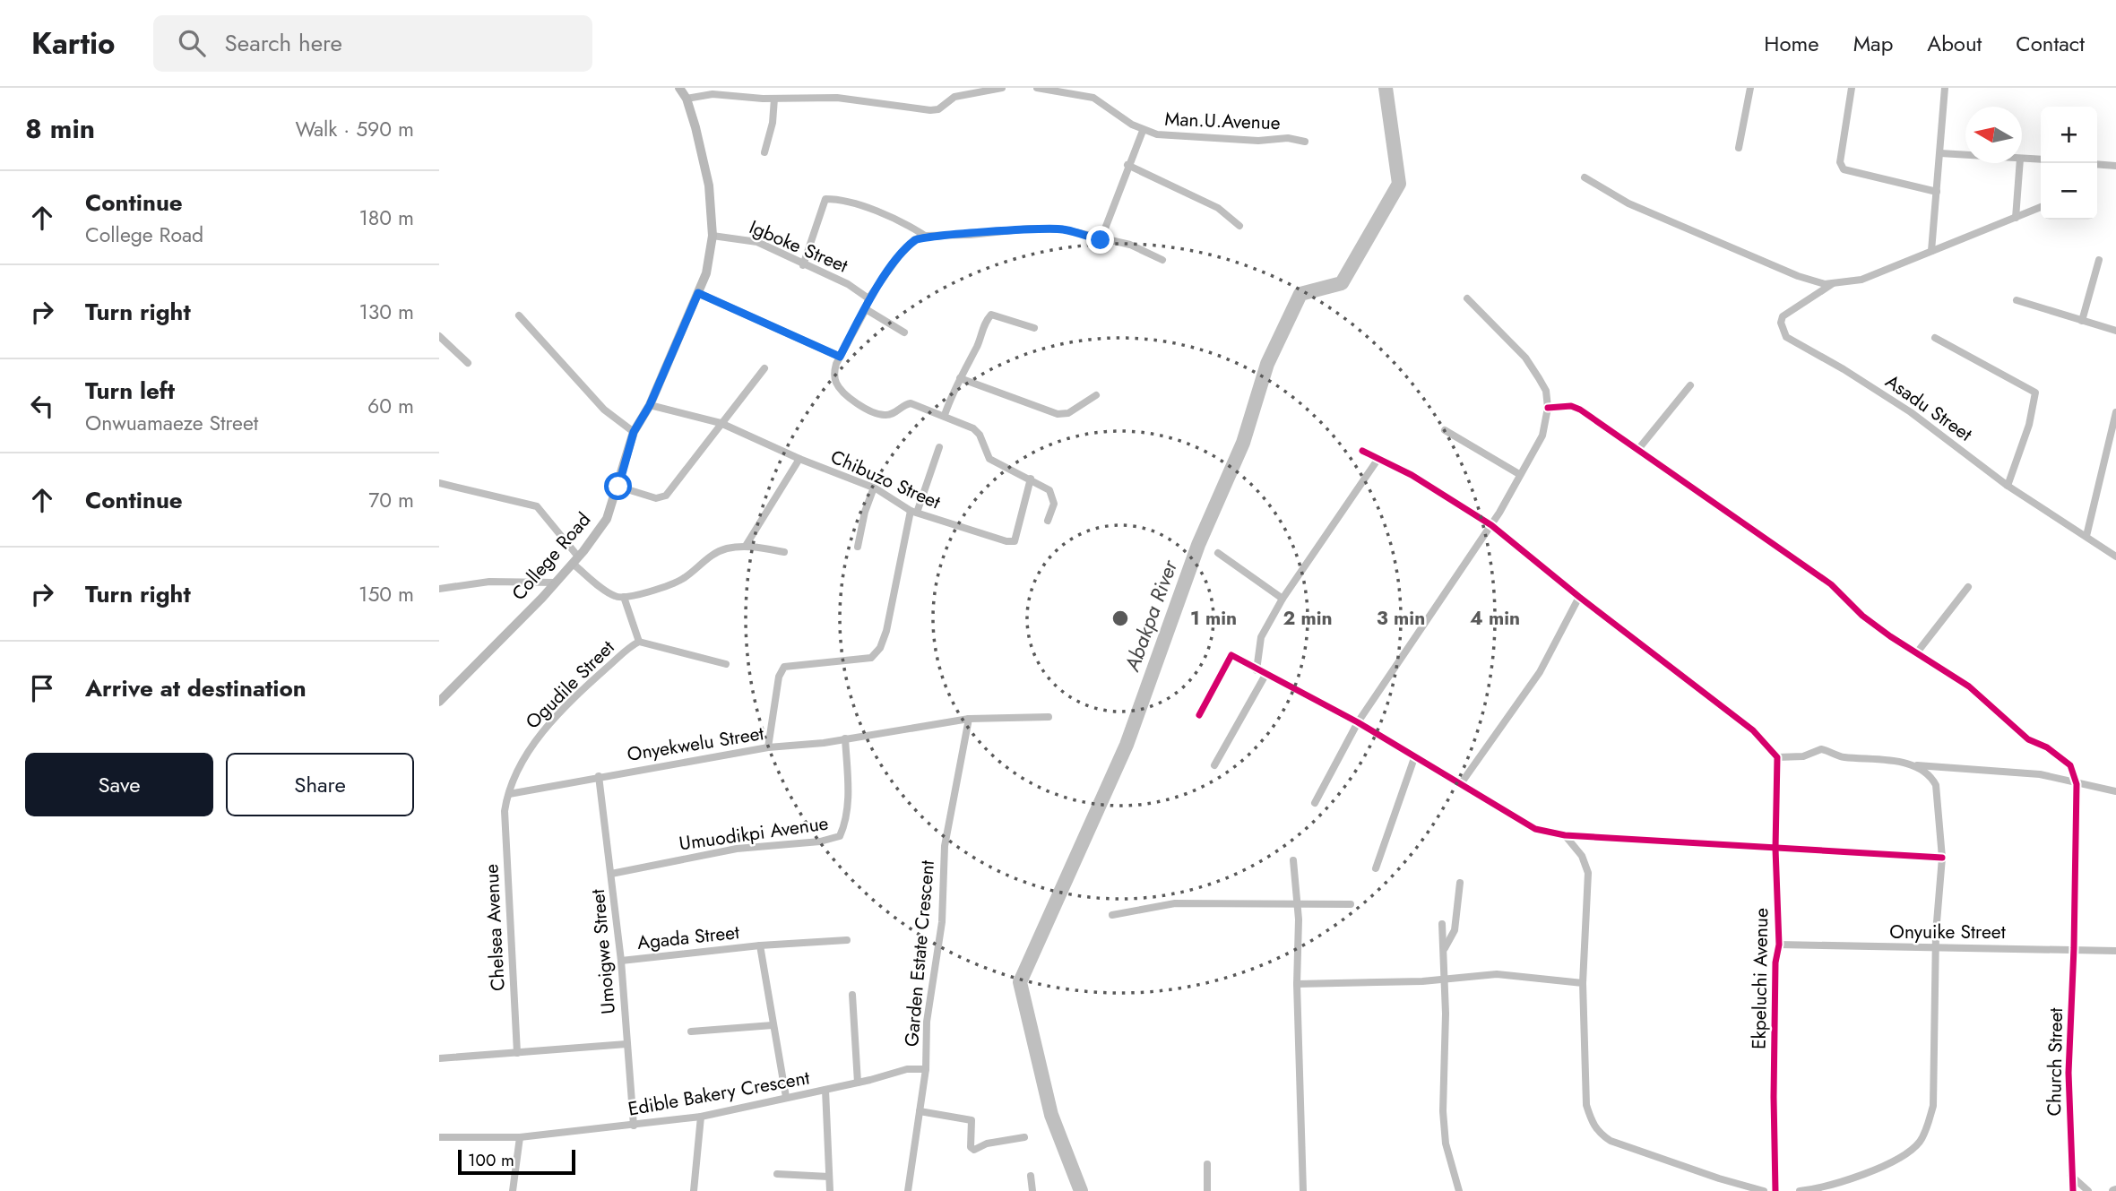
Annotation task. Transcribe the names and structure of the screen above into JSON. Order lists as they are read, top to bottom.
{
  "streets": {
    "main road": ["College Road"],
    "street": [
      "Man.U.Avenue",
      "Igboke Street",
      "Asadu Street",
      "Chibuzo Street",
      "Ogudile Street",
      "Onyekwelu Street",
      "Umuodikpi Avenue",
      "Chelsea Avenue",
      "Onyuike Street",
      "Agada Street",
      "Umoigwe Street",
      "Garden Estate Crescent",
      "Ekpeluchi Avenue",
      "Church Street",
      "Edible Bakery Crescent"
    ]
  },
  "crossings": [
    ["Igboke Street", "College Road"],
    ["Chibuzo Street", "College Road"],
    ["Ogudile Street", "Onyekwelu Street"],
    ["Ogudile Street", "Chelsea Avenue"],
    ["Onyekwelu Street", "Umuodikpi Avenue"],
    ["Onyekwelu Street", "Chelsea Avenue"],
    ["Onyekwelu Street", "Umoigwe Street"],
    ["Onyekwelu Street", "Garden Estate Crescent"],
    ["Umuodikpi Avenue", "Umoigwe Street"],
    ["Onyuike Street", "Ekpeluchi Avenue"],
    ["Onyuike Street", "Church Street"],
    ["Agada Street", "Umoigwe Street"],
    ["Umoigwe Street", "Edible Bakery Crescent"],
    ["Garden Estate Crescent", "Edible Bakery Crescent"]
  ],
  "water": ["Abakpa River"],
  "scale_bar": "100 m",
  "north": "left",
  "page": {
    "header": "Kartio",
    "search": "Search here",
    "nav": [
      "Home",
      "Map",
      "About",
      "Contact"
    ],
    "heading": ["8 min", "Walk · 590 m"],
    "map_buttons": ["+", "−"],
    "list": [
      ["Continue", "College Road", "180 m"],
      ["Turn right", "130 m"],
      ["Turn left", "Onwuamaeze Street", "60 m"],
      ["Continue", "70 m"],
      ["Turn right", "150 m"],
      "Arrive at destination"
    ],
    "buttons": ["Save", "Share"],
    "scale": "100 m"
  },
  "rings": [
    "1 min",
    "2 min",
    "3 min",
    "4 min"
  ]
}
